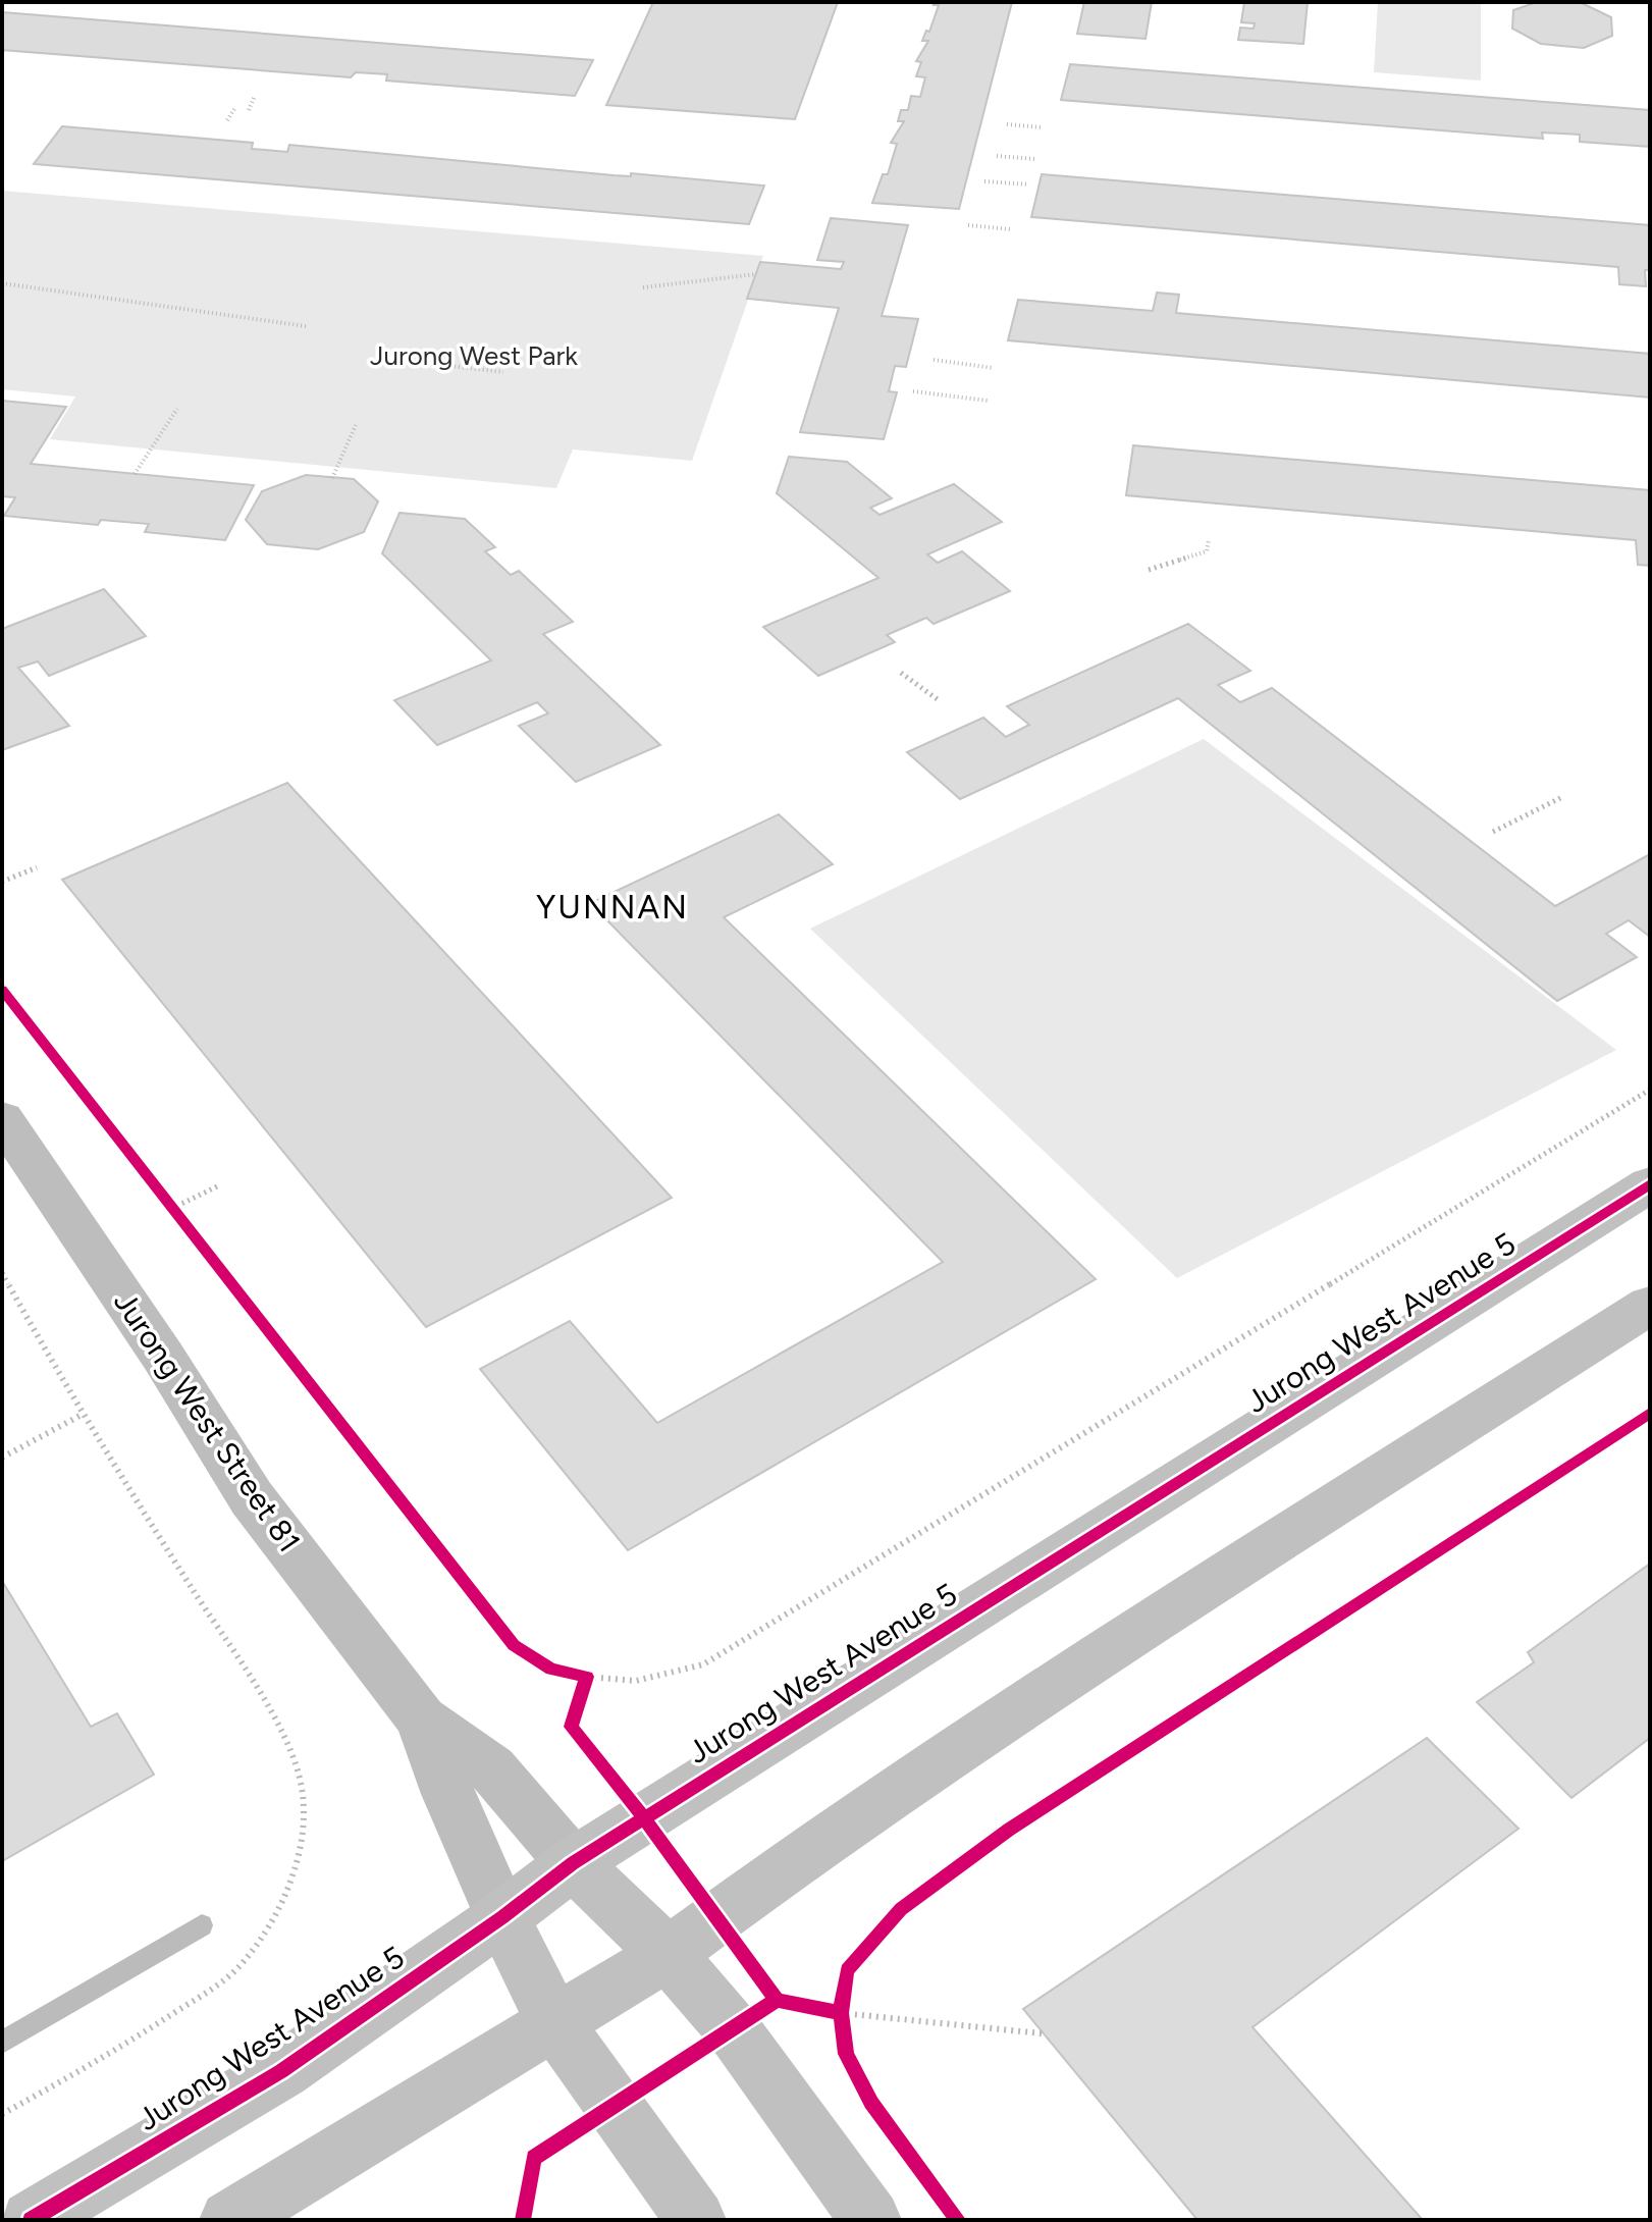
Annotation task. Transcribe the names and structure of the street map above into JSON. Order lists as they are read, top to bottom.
{
  "streets": {
    "street": ["Jurong West Avenue 5", "Jurong West Street 81"]
  },
  "crossings": [
    ["Jurong West Avenue 5", "Jurong West Street 81"]
  ],
  "districts": ["YUNNAN"],
  "parks": ["Jurong West Park"]
}
